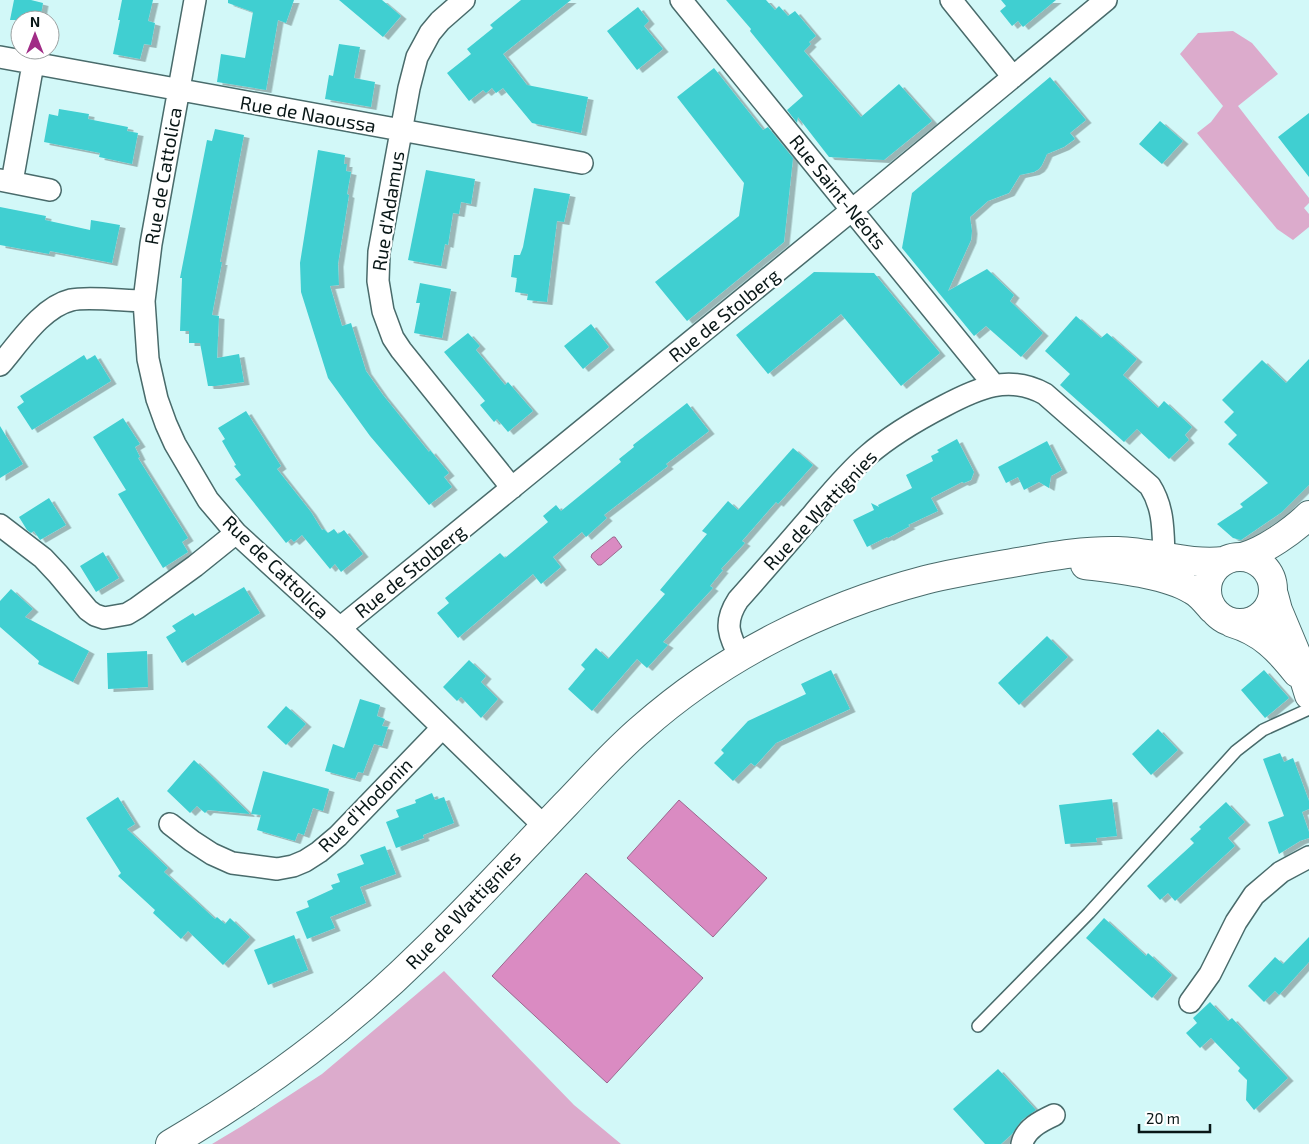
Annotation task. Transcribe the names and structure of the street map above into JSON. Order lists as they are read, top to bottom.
{
  "streets": {
    "street": [
      "Rue de Naoussa",
      "Rue de Cattolica",
      "Rue Saint-Néots",
      "Rue d'Adamus",
      "Rue de Stolberg",
      "Rue de Wattignies",
      "Rue d'Hodonin"
    ]
  },
  "crossings": [
    ["Rue de Naoussa", "Rue de Cattolica"],
    ["Rue de Naoussa", "Rue d'Adamus"],
    ["Rue de Cattolica", "Rue de Stolberg"],
    ["Rue de Cattolica", "Rue de Wattignies"],
    ["Rue de Cattolica", "Rue d'Hodonin"],
    ["Rue Saint-Néots", "Rue de Stolberg"],
    ["Rue Saint-Néots", "Rue de Wattignies"],
    ["Rue d'Adamus", "Rue de Stolberg"]
  ],
  "scale_bar": "20 m",
  "north": "top"
}
